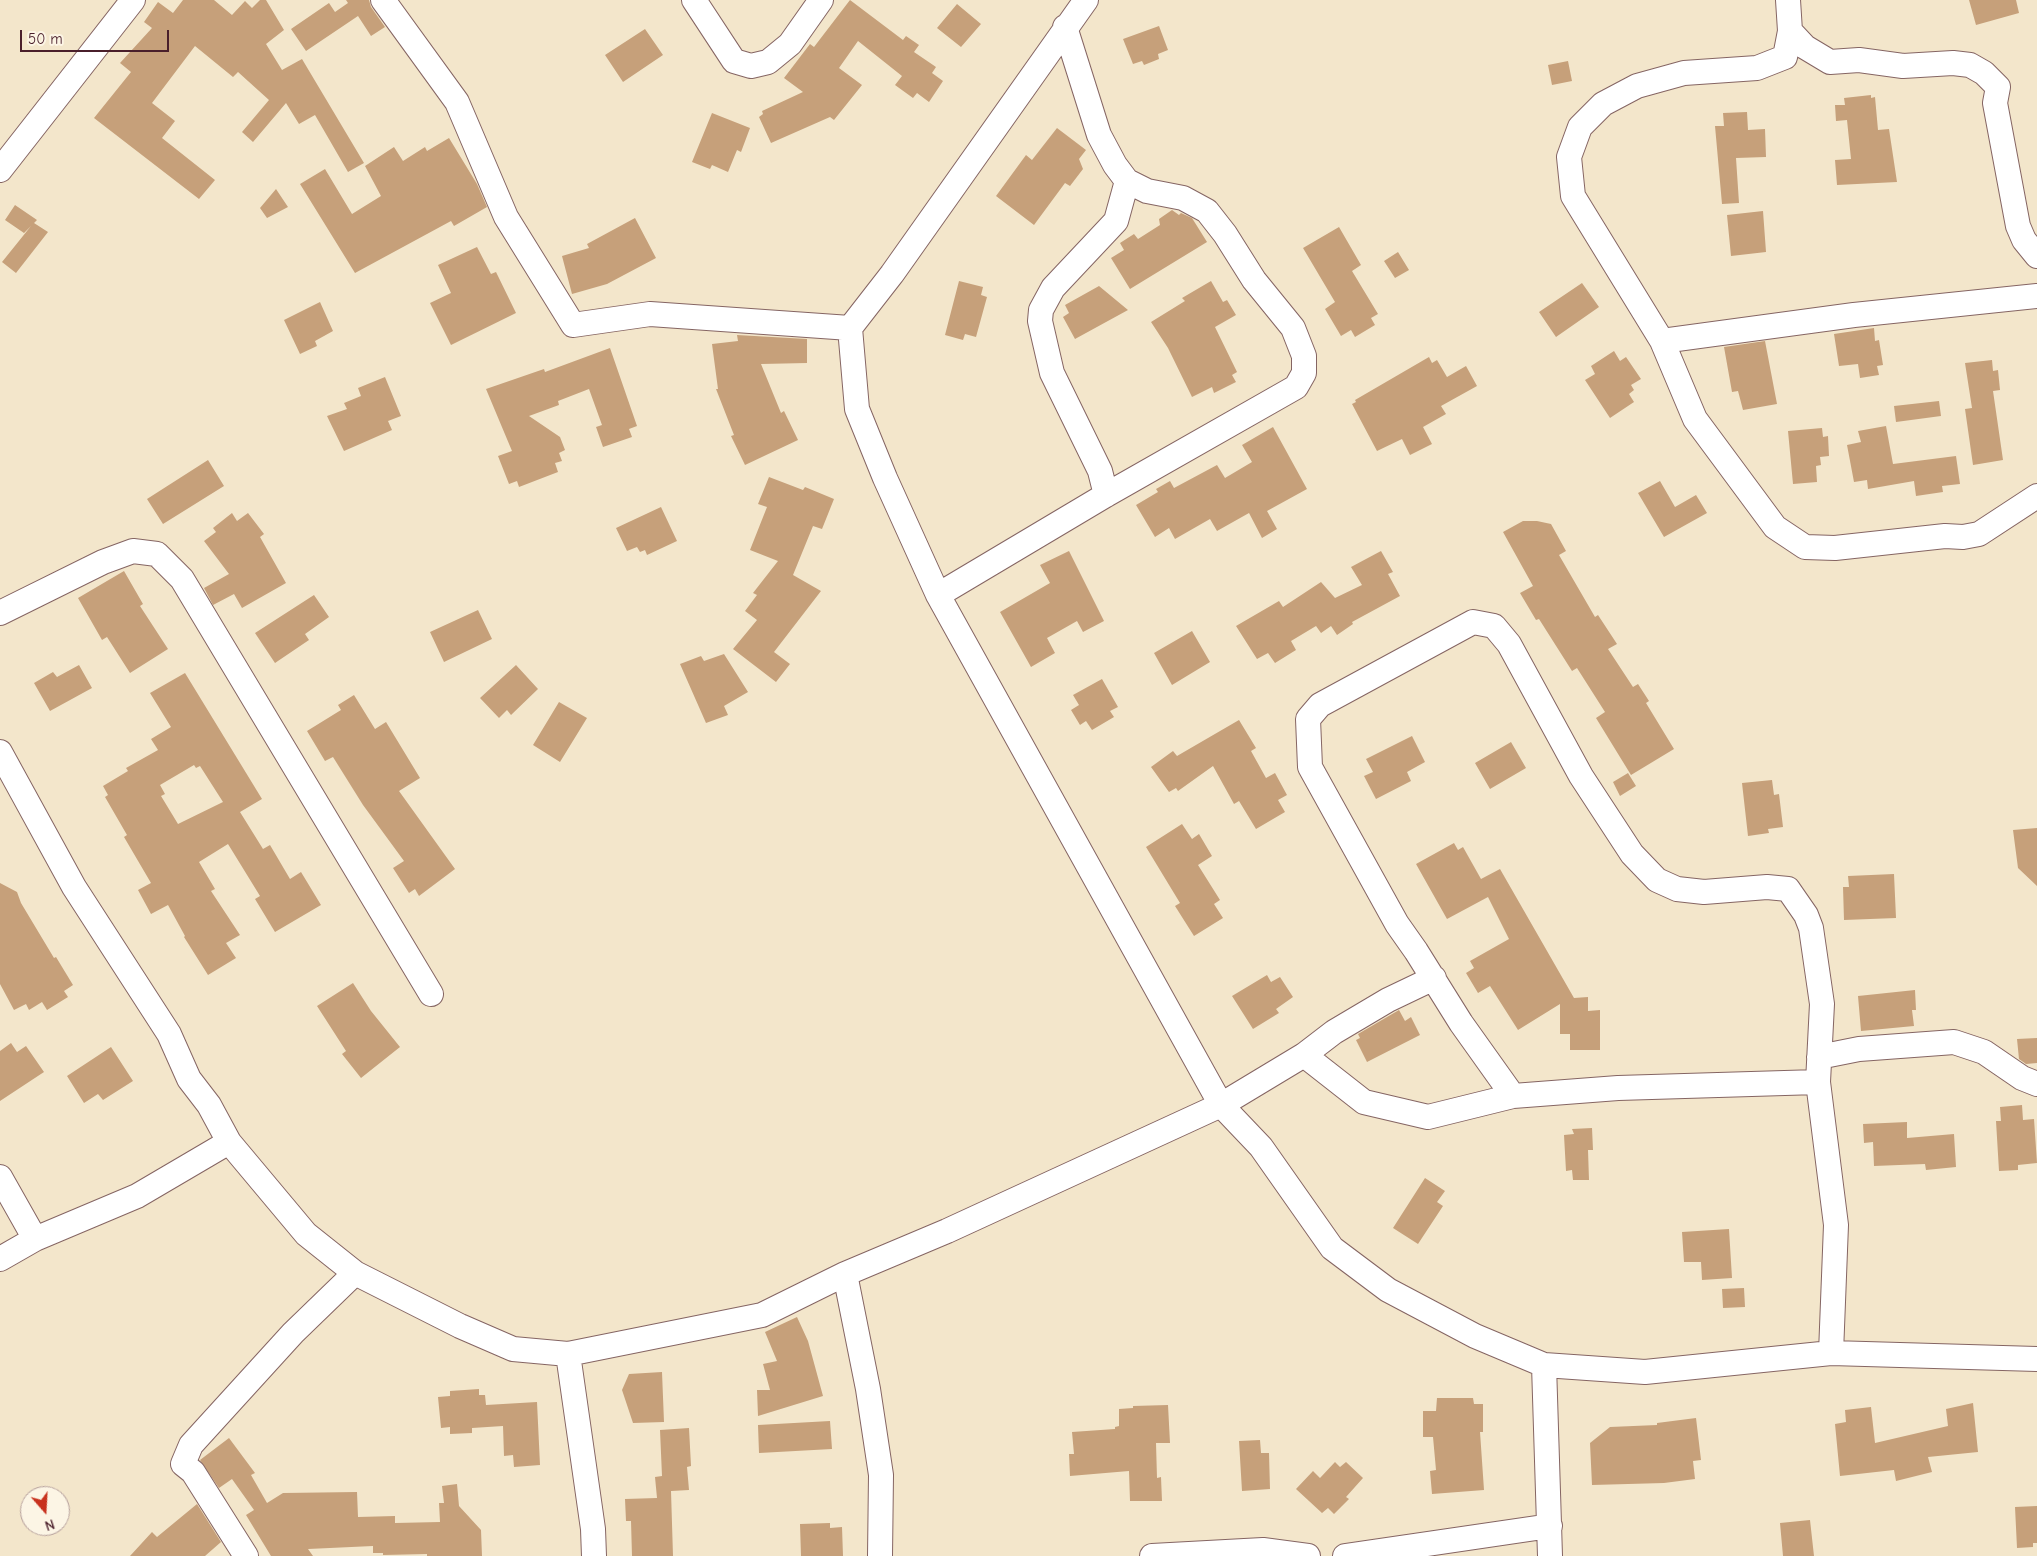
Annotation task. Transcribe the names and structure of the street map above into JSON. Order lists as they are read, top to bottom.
{
  "scale_bar": "50 m",
  "north": "bottom"
}
